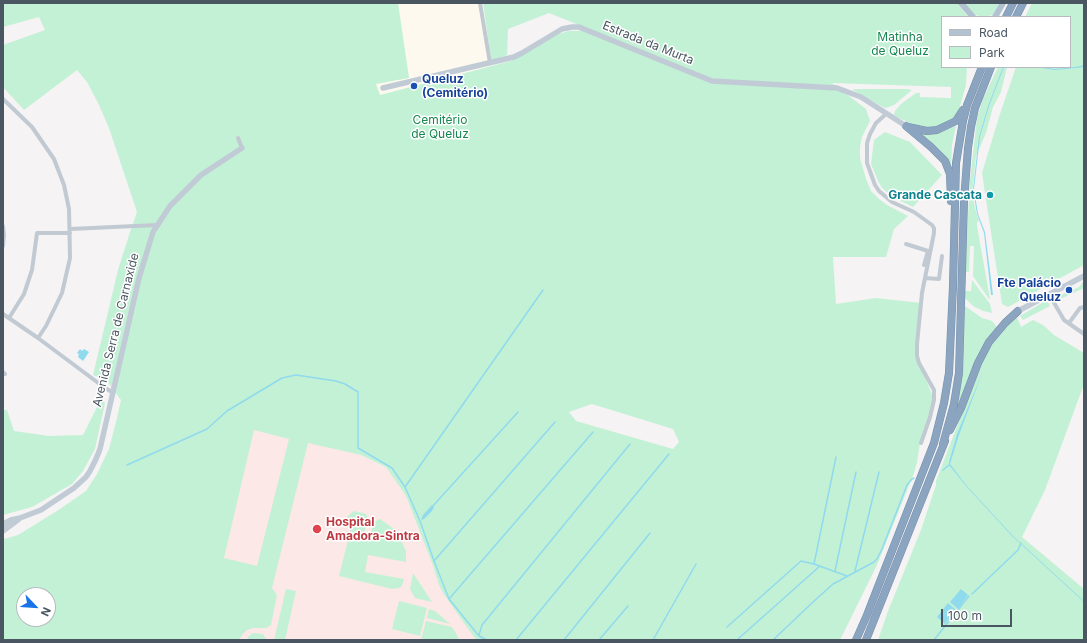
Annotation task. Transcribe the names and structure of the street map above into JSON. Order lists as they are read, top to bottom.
{
  "streets": {
    "street": ["Estrada da Murta", "Avenida Serra de Carnaxide"]
  },
  "parks": ["Matinha de Queluz", "Cemitério de Queluz"],
  "places": [
    "Queluz (Cemitério)",
    "Grande Cascata",
    "Fte Palácio Queluz",
    "Hospital Amadora-Sintra"
  ],
  "legend": ["Road", "Park"],
  "scale_bar": "100 m",
  "north": "bottom right"
}
